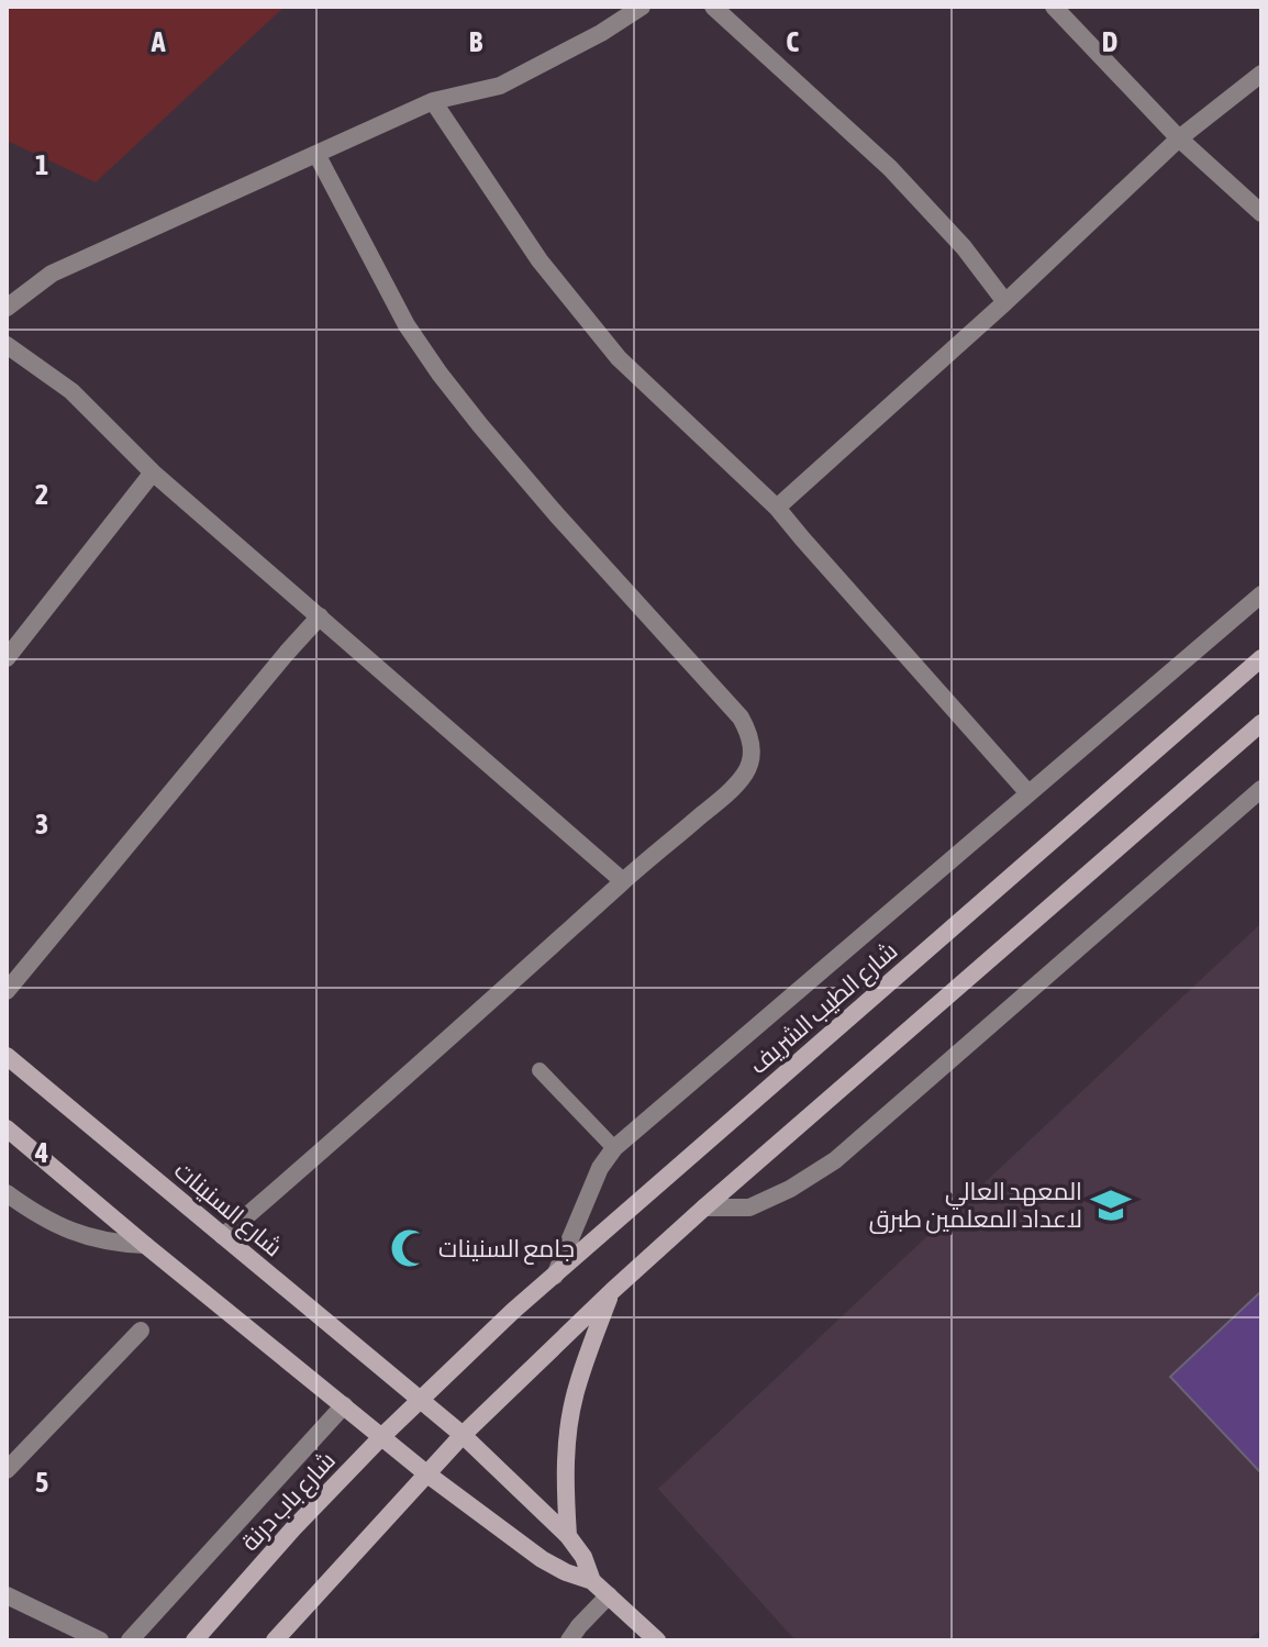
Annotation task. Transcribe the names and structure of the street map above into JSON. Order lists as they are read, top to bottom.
{
  "streets": {
    "main road": ["شارع الطيب الشريف", "شارع السنينات", "شارع باب درنة"]
  },
  "crossings": [
    ["شارع الطيب الشريف", "شارع السنينات"],
    ["شارع الطيب الشريف", "شارع باب درنة"],
    ["شارع السنينات", "شارع باب درنة"]
  ],
  "places": {
    "school or university": ["المعهد العالي لاعداد المعلمين طبرق"],
    "mosque": ["جامع السنينات"]
  },
  "grid": {
    "columns": [
      "A",
      "B",
      "C",
      "D"
    ],
    "rows": [
      "1",
      "2",
      "3",
      "4",
      "5"
    ]
  }
}
